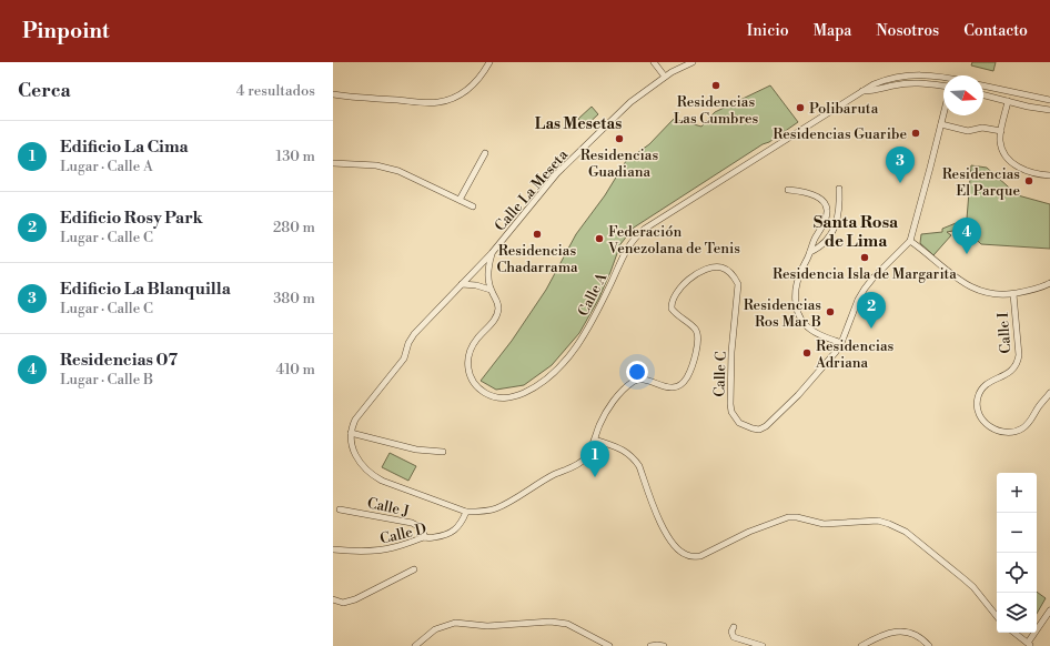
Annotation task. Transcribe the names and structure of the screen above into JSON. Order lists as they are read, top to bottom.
{
  "streets": {
    "street": [
      "Calle La Meseta",
      "Calle A",
      "Calle I",
      "Calle C",
      "Calle J",
      "Calle D"
    ]
  },
  "crossings": [
    ["Calle La Meseta", "Calle A"],
    ["Calle J", "Calle D"]
  ],
  "districts": ["Las Mesetas", "Santa Rosa de Lima"],
  "places": [
    "Residencias Las Cumbres",
    "Polibaruta",
    "Residencias Guaribe",
    "Residencias Guadiana",
    "Residencias El Parque",
    "Residencias Chadarrama",
    "Federación Venezolana de Tenis",
    "Residencia Isla de Margarita",
    "Residencias Ros Mar B",
    "Residencias Adriana"
  ],
  "north": "right",
  "page": {
    "header": "Pinpoint",
    "nav": [
      "Inicio",
      "Mapa",
      "Nosotros",
      "Contacto"
    ],
    "heading": ["Cerca", "4 resultados"],
    "list": [
      {
        "mark": "1",
        "name": "Edificio La Cima",
        "note": "Lugar · Calle A",
        "value": "130 m"
      },
      {
        "mark": "2",
        "name": "Edificio Rosy Park",
        "note": "Lugar · Calle C",
        "value": "280 m"
      },
      {
        "mark": "3",
        "name": "Edificio La Blanquilla",
        "note": "Lugar · Calle C",
        "value": "380 m"
      },
      {
        "mark": "4",
        "name": "Residencias 07",
        "note": "Lugar · Calle B",
        "value": "410 m"
      }
    ],
    "pins": [
      "3",
      "4",
      "2",
      "1"
    ],
    "map_buttons": ["+", "−"]
  }
}
